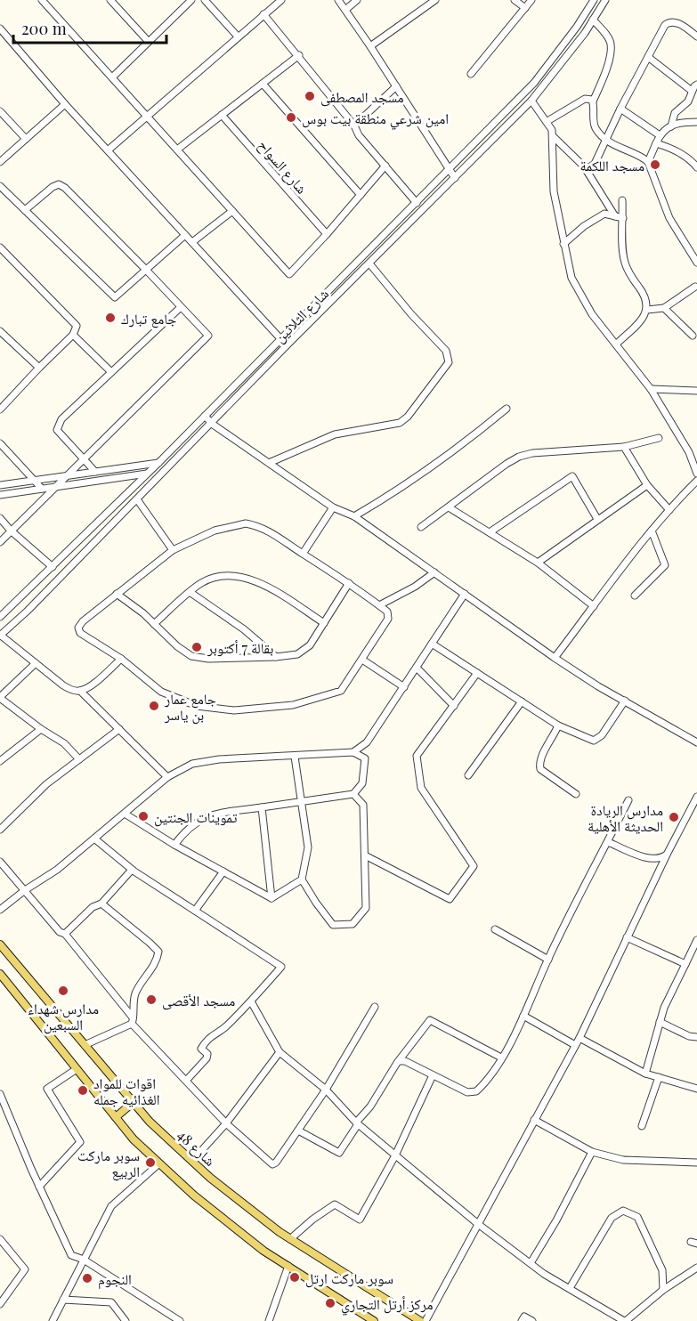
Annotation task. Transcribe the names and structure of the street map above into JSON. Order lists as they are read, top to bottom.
{
  "streets": {
    "main road": ["شارع 48"],
    "street": ["شارع السواح", "شارع الثلاثين"]
  },
  "places": [
    "مسجد المصطفى",
    "امين شرعي منطقة بيت بوس",
    "مسجد اللكمة",
    "جامع تبارك",
    "بقالة 7 أكتوبر",
    "جامع عمار بن ياسر",
    "تموينات الجنتين",
    "مدارس الريادة الحديثة الأهلية",
    "مدارس شهداء السبعين",
    "مسجد الأقصى",
    "اقوات للمواد الغذائيه جمله",
    "سوبر ماركت الربيع",
    "سوبر ماركت ارتل",
    "النجوم",
    "مركز أرتل التجاري"
  ],
  "scale_bar": "200 m"
}
